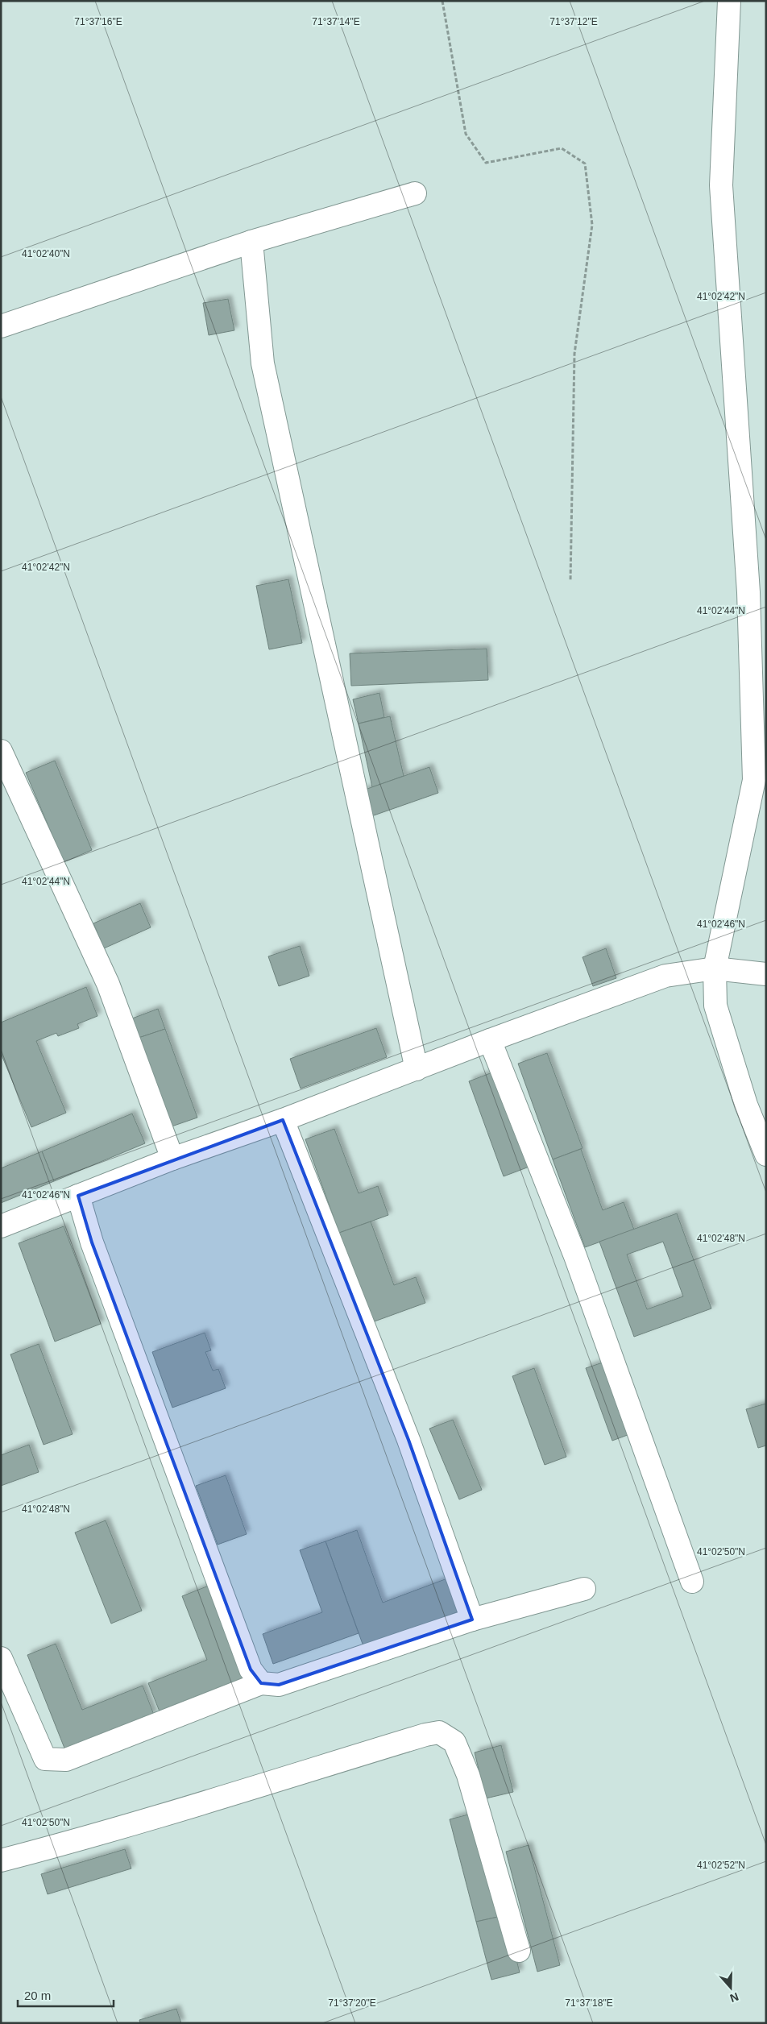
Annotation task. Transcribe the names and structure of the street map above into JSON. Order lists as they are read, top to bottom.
{
  "scale_bar": "20 m",
  "north": "bottom",
  "coordinates": [
    "71°37'16\"E",
    "71°37'14\"E",
    "71°37'12\"E",
    "41°02'40\"N",
    "41°02'42\"N",
    "41°02'44\"N",
    "41°02'46\"N",
    "41°02'48\"N",
    "41°02'50\"N",
    "41°02'52\"N",
    "71°37'20\"E",
    "71°37'18\"E"
  ]
}
